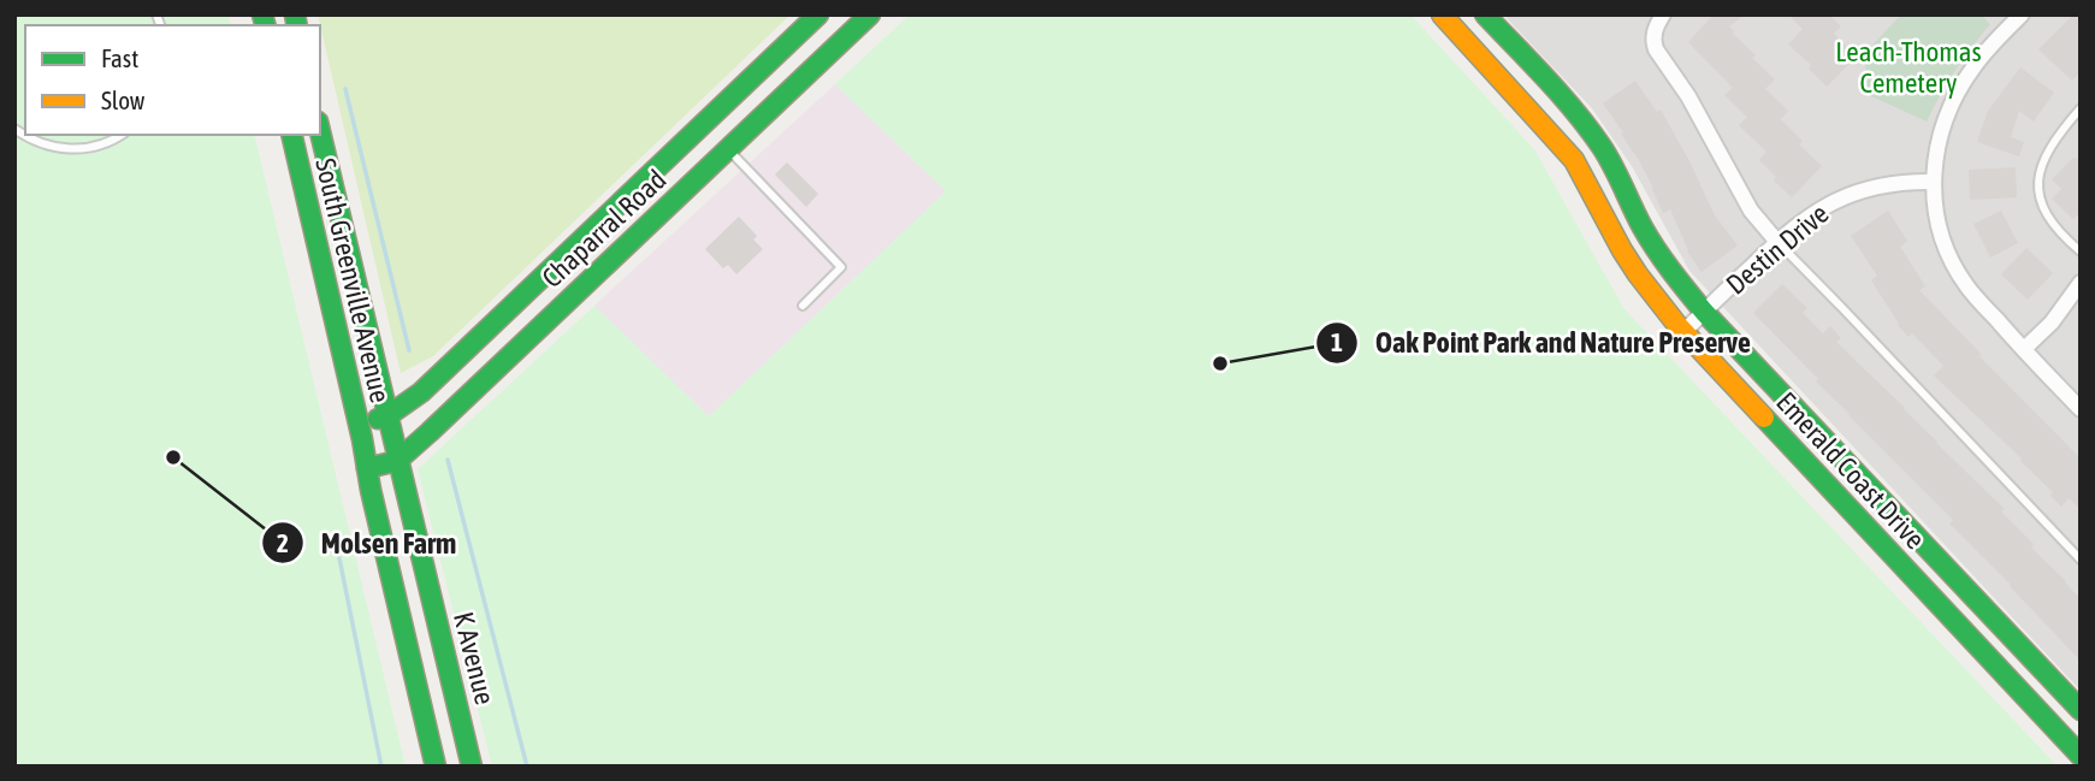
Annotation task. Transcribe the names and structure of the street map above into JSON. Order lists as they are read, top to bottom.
{
  "streets": {
    "main road": [
      "Chaparral Road",
      "South Greenville Avenue",
      "Emerald Coast Drive",
      "K Avenue"
    ],
    "street": ["Destin Drive"]
  },
  "crossings": [
    ["Chaparral Road", "South Greenville Avenue"],
    ["Chaparral Road", "K Avenue"],
    ["Destin Drive", "Emerald Coast Drive"],
    ["South Greenville Avenue", "K Avenue"]
  ],
  "parks": ["Leach-Thomas Cemetery"],
  "places": ["Oak Point Park and Nature Preserve", "Molsen Farm"],
  "legend": ["Fast", "Slow"]
}
